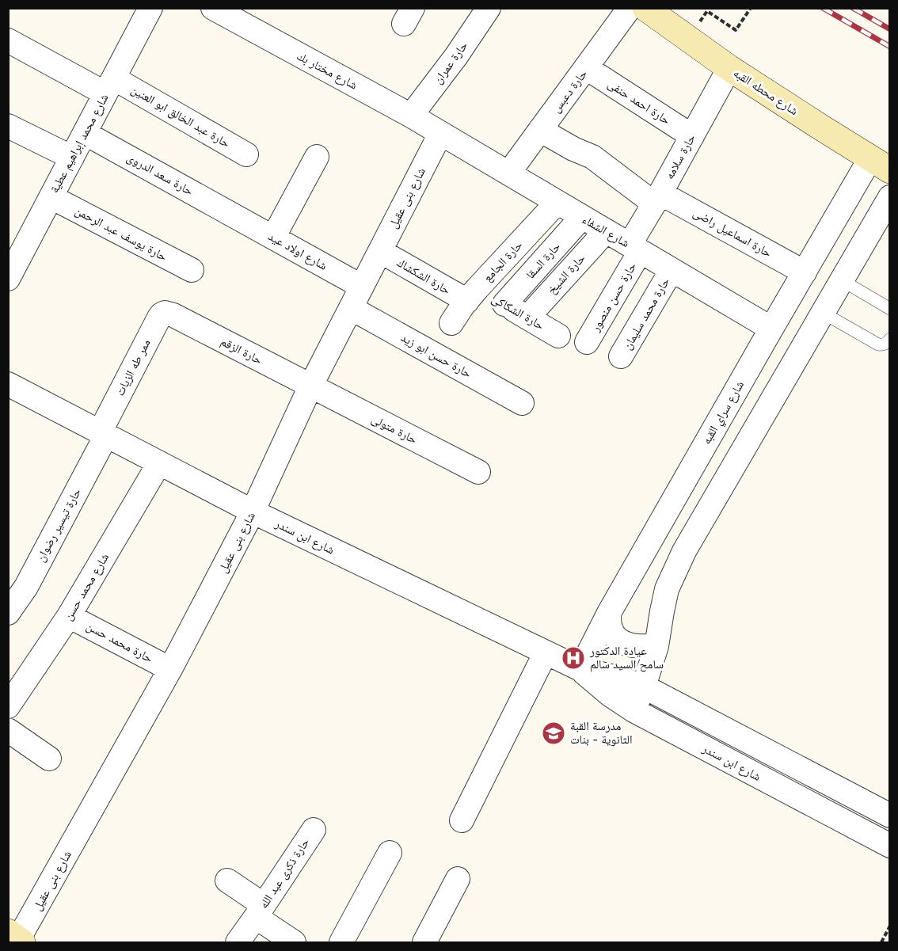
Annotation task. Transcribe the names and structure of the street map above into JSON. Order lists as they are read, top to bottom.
{
  "streets": {
    "main road": ["شارع محطه القبه"],
    "street": [
      "حارة عمران",
      "شارع مختار بك",
      "حارة دعبس",
      "حارة احمد حنفى",
      "حارة عبد الخالق ابو العنين",
      "شارع محمد إبراهيم عطية",
      "حارة سلامه",
      "حارة سعد الدروى",
      "شارع بنى عقيل",
      "شارع الشفاء",
      "حارة اسماعيل راضى",
      "حارة يوسف عبد الرحمن",
      "شارع اولاد عيد",
      "حارة السقا",
      "حارة الجامع",
      "حارة الشيخ",
      "حارة الشكشاك",
      "حارة حسن منصور",
      "حارة الشكاكى",
      "حارة محمد سليمان",
      "حارة الزقم",
      "حارة حسن ابو زيد",
      "ممر طه الزيات",
      "شارع سراي القبه",
      "حارة متولى",
      "حارة تيسير رضوان",
      "شارع ابن سندر",
      "شارع محمد حسن",
      "حارة محمد حسن",
      "حارة ذكرى عبد الله"
    ]
  },
  "crossings": [
    ["حارة عمران", "شارع مختار بك"],
    ["شارع مختار بك", "شارع بنى عقيل"],
    ["شارع مختار بك", "شارع الشفاء"],
    ["حارة دعبس", "حارة احمد حنفى"],
    ["حارة دعبس", "شارع الشفاء"],
    ["حارة دعبس", "حارة اسماعيل راضى"],
    ["شارع محطه القبه", "حارة سلامه"],
    ["شارع محطه القبه", "شارع سراي القبه"],
    ["حارة احمد حنفى", "حارة سلامه"],
    ["حارة عبد الخالق ابو العنين", "شارع محمد إبراهيم عطية"],
    ["شارع محمد إبراهيم عطية", "حارة سعد الدروى"],
    ["شارع محمد إبراهيم عطية", "حارة يوسف عبد الرحمن"],
    ["حارة سلامه", "شارع الشفاء"],
    ["حارة سلامه", "حارة اسماعيل راضى"],
    ["حارة سلامه", "حارة حسن منصور"],
    ["حارة سعد الدروى", "شارع اولاد عيد"],
    ["شارع بنى عقيل", "شارع الشفاء"],
    ["شارع بنى عقيل", "شارع اولاد عيد"],
    ["شارع بنى عقيل", "حارة الشكشاك"],
    ["شارع بنى عقيل", "حارة الزقم"],
    ["شارع بنى عقيل", "حارة حسن ابو زيد"],
    ["شارع بنى عقيل", "حارة متولى"],
    ["شارع بنى عقيل", "شارع ابن سندر"],
    ["شارع بنى عقيل", "حارة محمد حسن"],
    ["شارع الشفاء", "حارة السقا"],
    ["شارع الشفاء", "حارة الجامع"],
    ["شارع الشفاء", "حارة الشيخ"],
    ["شارع الشفاء", "حارة حسن منصور"],
    ["شارع الشفاء", "حارة محمد سليمان"],
    ["شارع الشفاء", "شارع سراي القبه"],
    ["حارة اسماعيل راضى", "شارع سراي القبه"],
    ["حارة السقا", "حارة الشكاكى"],
    ["حارة الجامع", "حارة الشكشاك"],
    ["حارة الجامع", "حارة الشكاكى"],
    ["حارة الشيخ", "حارة الشكاكى"],
    ["حارة الشكشاك", "حارة الشكاكى"],
    ["حارة الزقم", "ممر طه الزيات"],
    ["حارة الزقم", "حارة متولى"],
    ["ممر طه الزيات", "حارة تيسير رضوان"],
    ["ممر طه الزيات", "شارع ابن سندر"],
    ["شارع سراي القبه", "شارع ابن سندر"],
    ["حارة تيسير رضوان", "شارع ابن سندر"],
    ["شارع ابن سندر", "شارع محمد حسن"],
    ["شارع محمد حسن", "حارة محمد حسن"]
  ],
  "places": {
    "hospital": ["عيادة الدكتور سامح السيد سالم"],
    "school or university": ["مدرسة القبة الثانوية - بنات"]
  }
}
